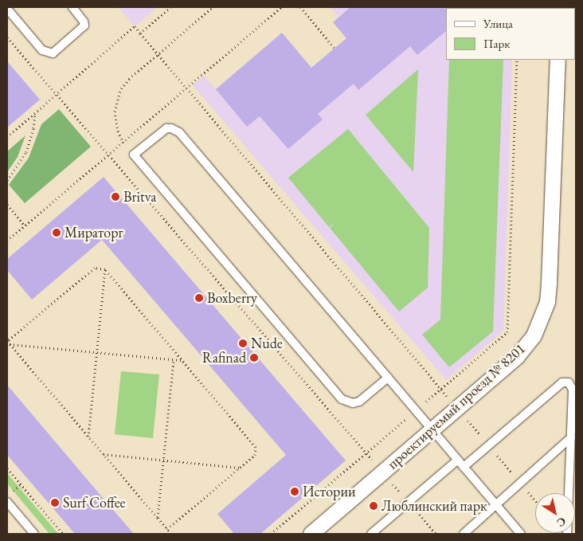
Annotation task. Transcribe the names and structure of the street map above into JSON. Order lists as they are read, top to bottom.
{
  "streets": {
    "street": ["проектируемый проезд № 8201"]
  },
  "places": [
    "Britva",
    "Мираторг",
    "Boxberry",
    "Nude",
    "Rafinad",
    "Истории",
    "Surf Coffee",
    "Люблинский парк"
  ],
  "legend": ["Улица", "Парк"],
  "north": "bottom right"
}
